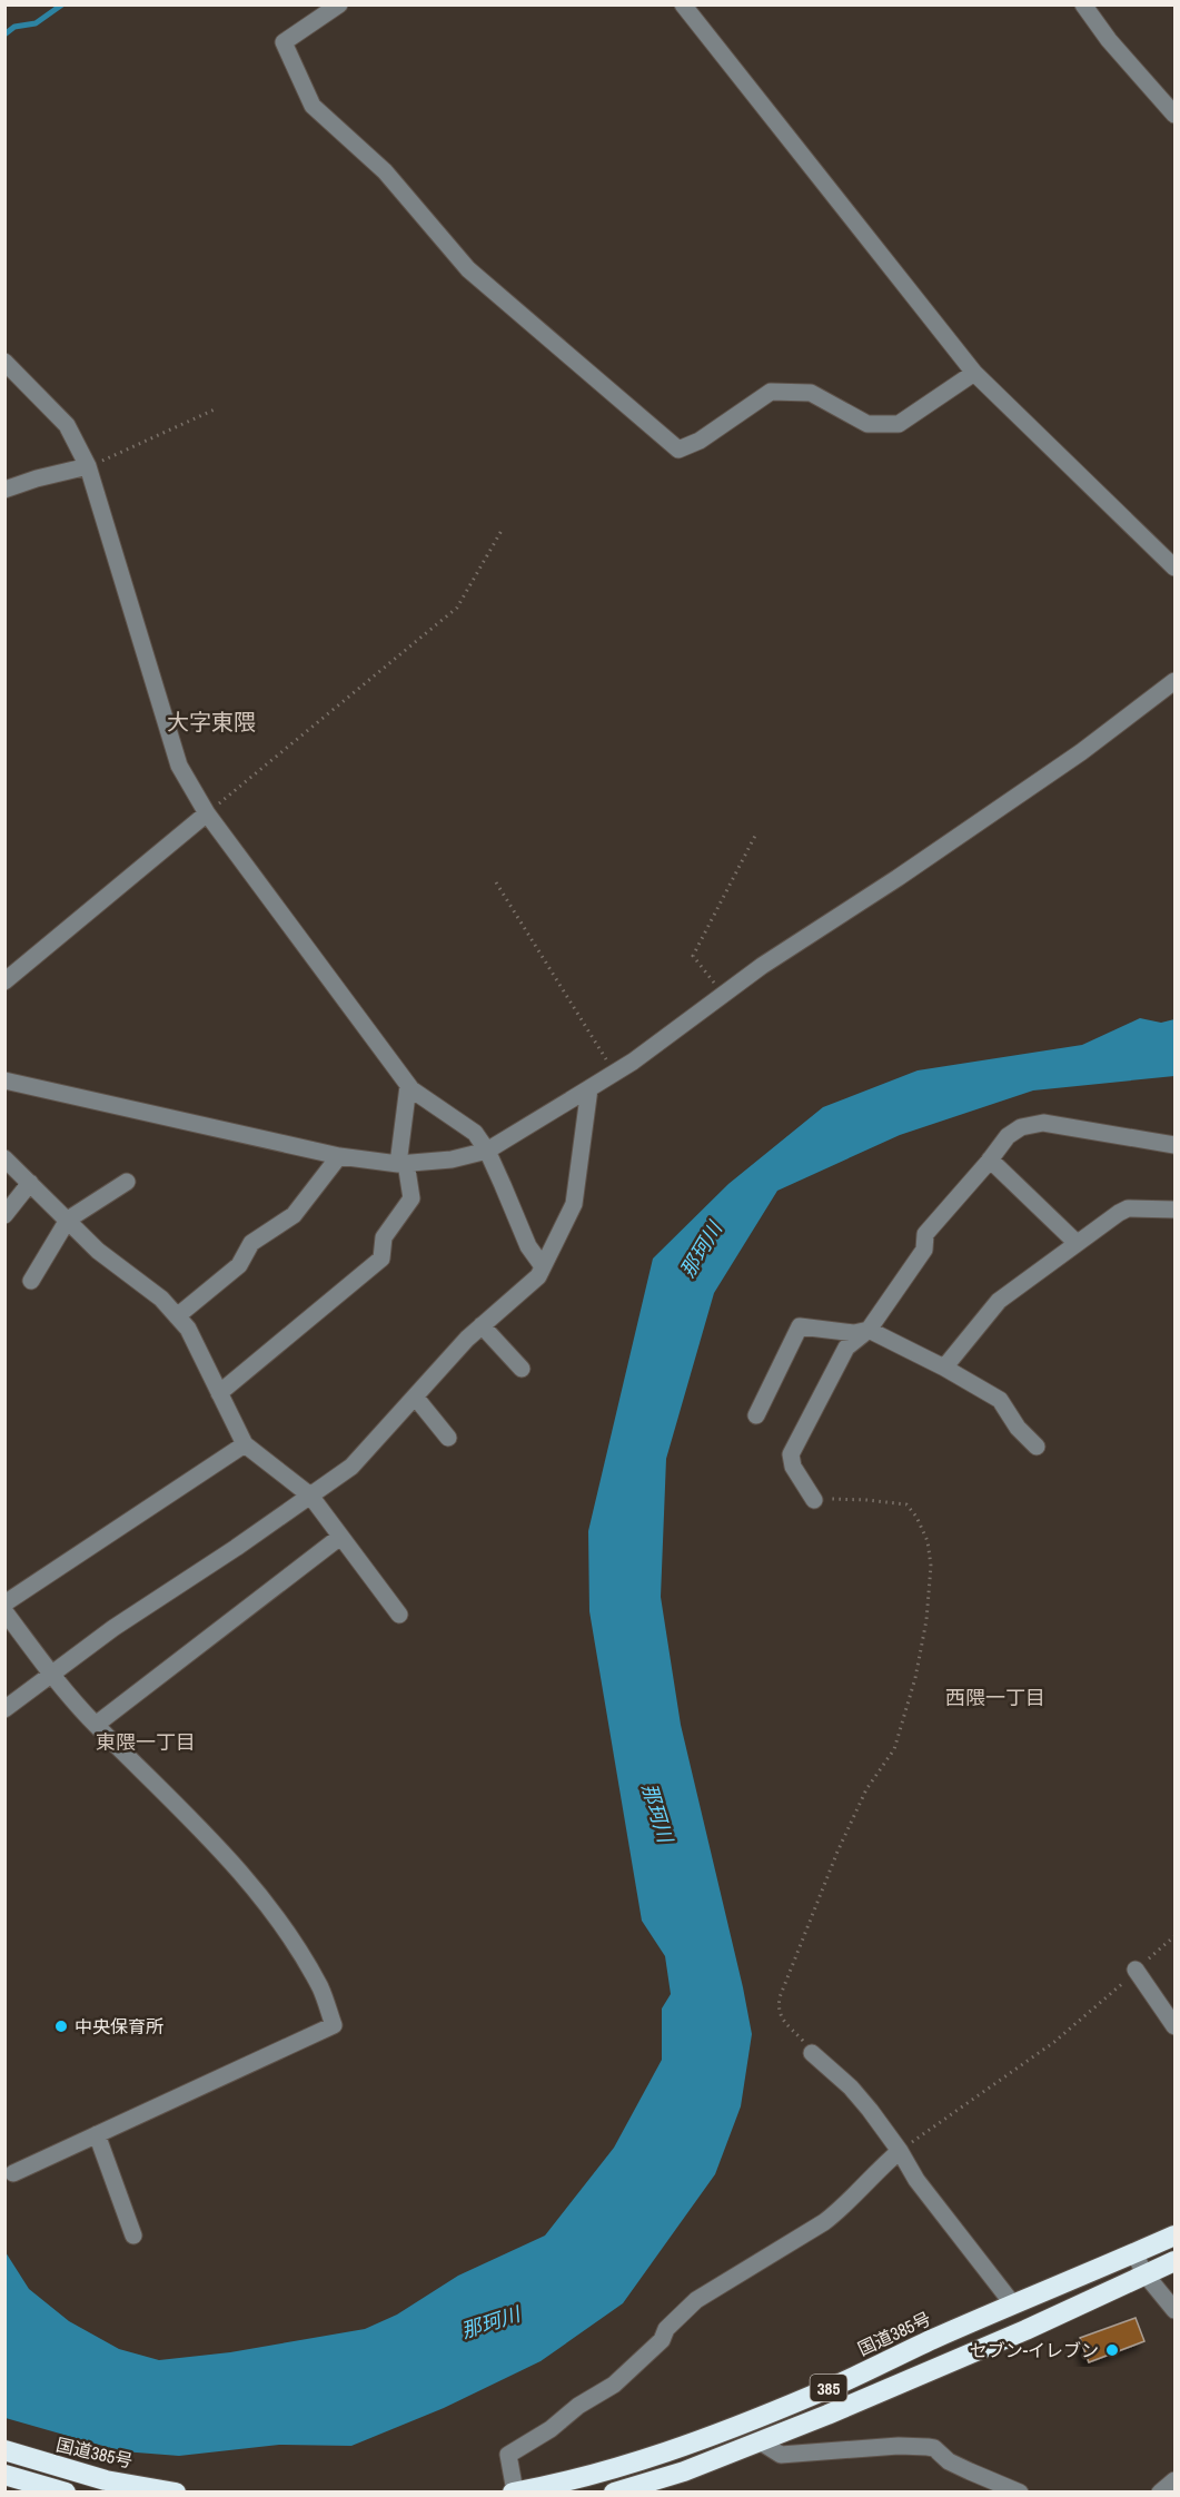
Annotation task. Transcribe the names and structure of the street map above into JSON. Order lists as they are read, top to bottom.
{
  "streets": {
    "highway": ["国道385号", "385"]
  },
  "districts": ["大字東隈", "西隈一丁目", "東隈一丁目"],
  "water": ["那珂川"],
  "places": ["中央保育所", "セブン-イレブン"]
}
